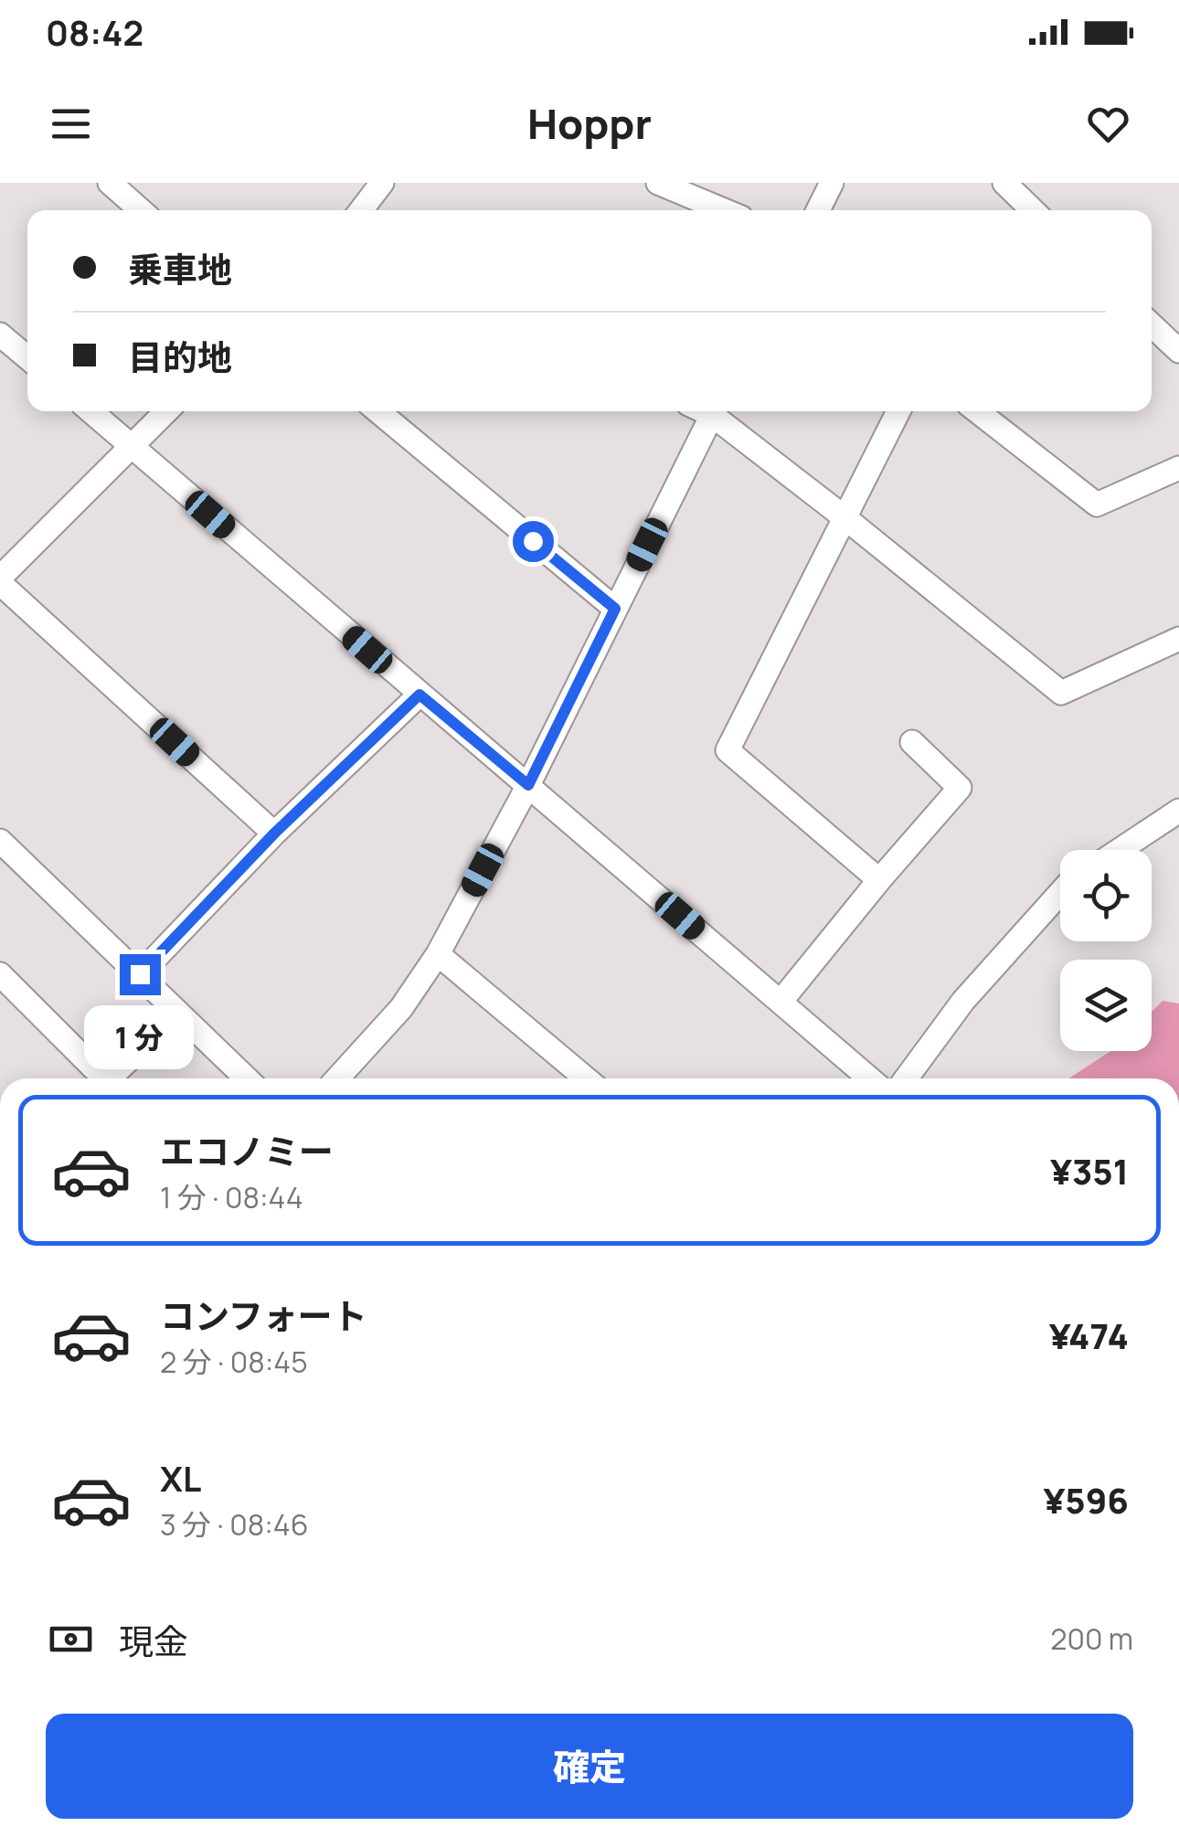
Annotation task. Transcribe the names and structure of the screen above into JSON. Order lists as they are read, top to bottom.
{
  "page": {
    "status": "08:42",
    "header": "Hoppr",
    "banner": ["乗車地", "目的地"],
    "bubble": "1 分",
    "list": [
      {
        "name": "エコノミー",
        "note": "1 分 · 08:44",
        "value": "¥351"
      },
      {
        "name": "コンフォート",
        "note": "2 分 · 08:45",
        "value": "¥474"
      },
      {
        "name": "XL",
        "note": "3 分 · 08:46",
        "value": "¥596"
      }
    ],
    "pay": ["現金", "200 m"],
    "buttons": "確定"
  }
}
